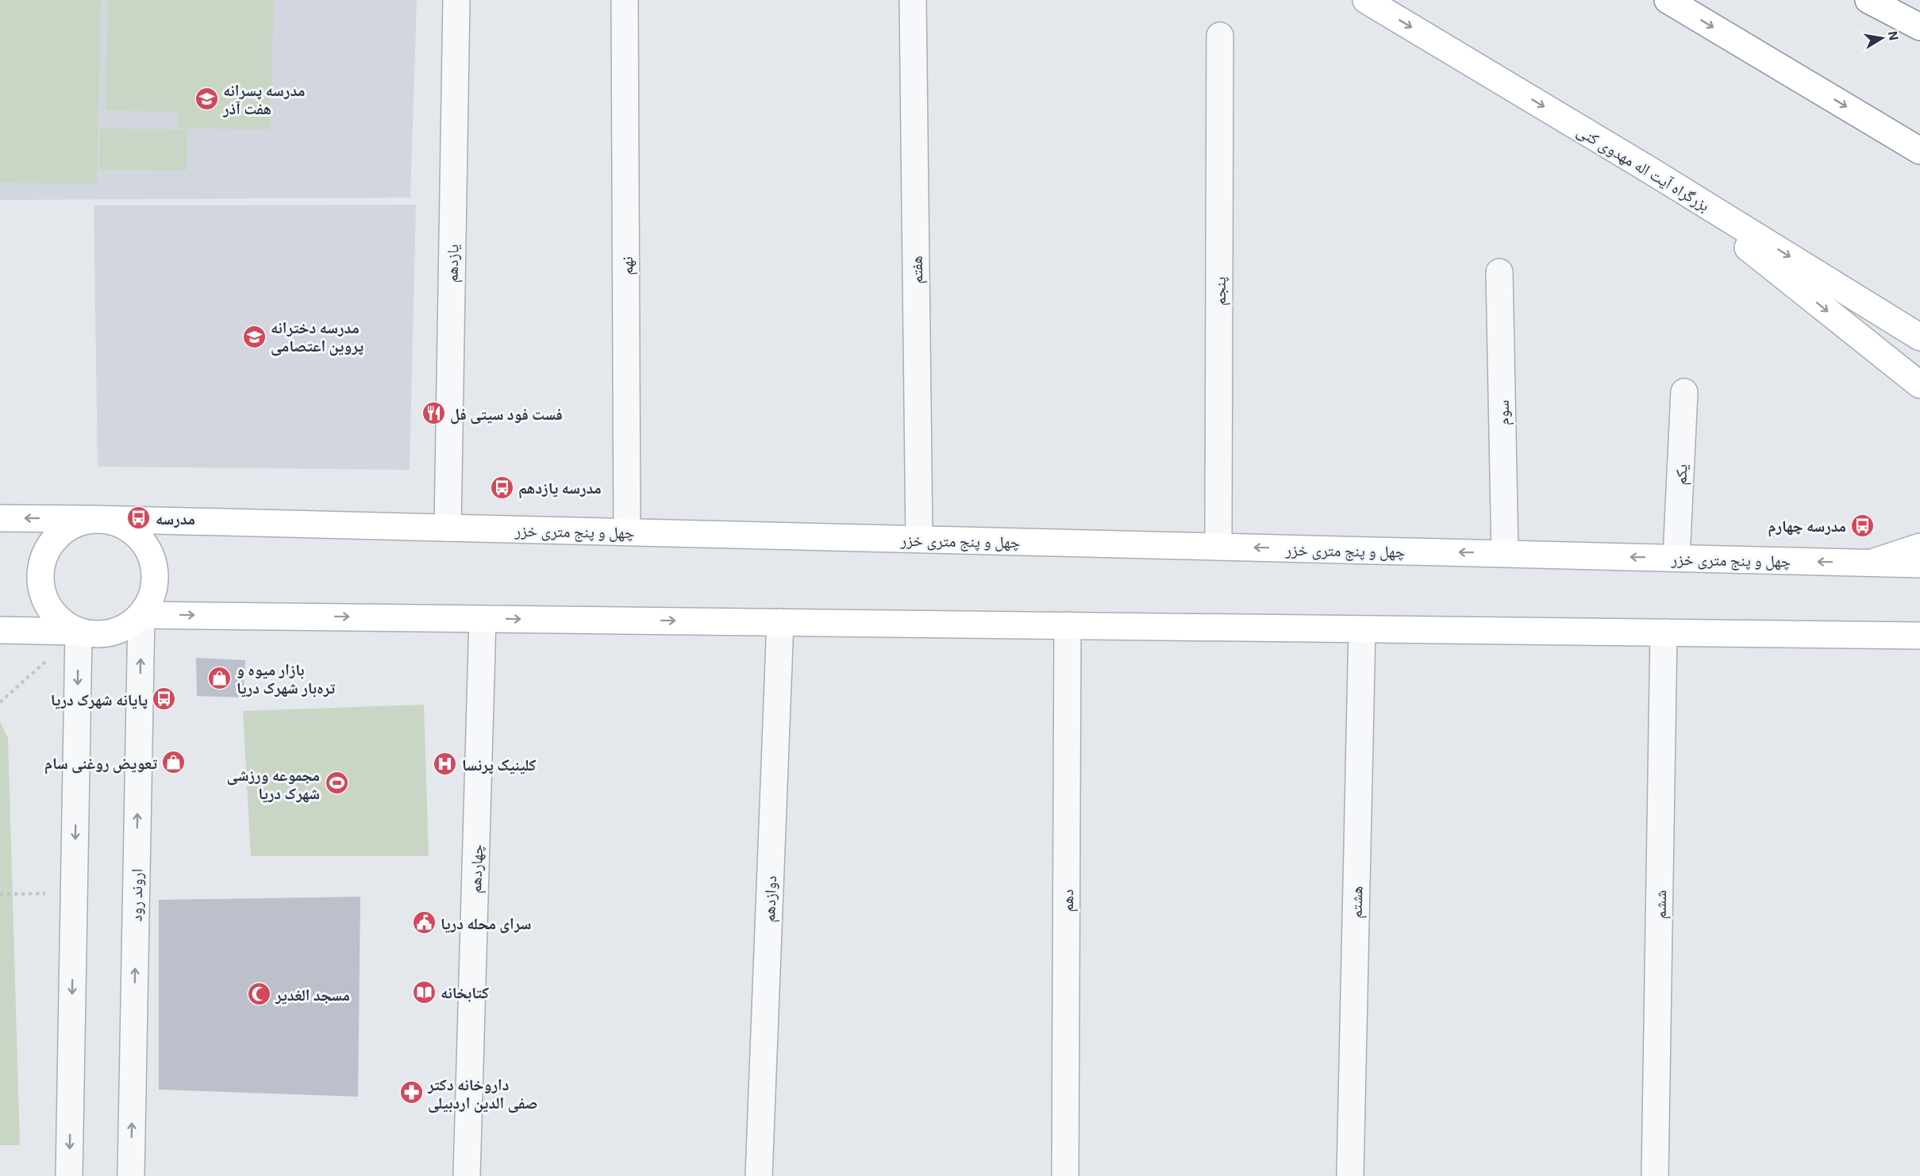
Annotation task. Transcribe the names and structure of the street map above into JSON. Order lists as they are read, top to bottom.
{
  "streets": {
    "main road": ["بزرگراه آیت اله مهدوی کنی", "چهل و پنج متری خزر"],
    "street": [
      "یازدهم",
      "نهم",
      "هفتم",
      "پنجم",
      "سوم",
      "یکم",
      "چهاردهم",
      "اروند رود",
      "دوازدهم",
      "دهم",
      "هشتم",
      "ششم"
    ]
  },
  "crossings": [
    ["یازدهم", "چهل و پنج متری خزر"],
    ["نهم", "چهل و پنج متری خزر"],
    ["هفتم", "چهل و پنج متری خزر"],
    ["پنجم", "چهل و پنج متری خزر"],
    ["سوم", "چهل و پنج متری خزر"],
    ["یکم", "چهل و پنج متری خزر"],
    ["چهل و پنج متری خزر", "اروند رود"]
  ],
  "places": {
    "school or university": ["مدرسه پسرانه هفت آذر", "مدرسه دخترانه پروین اعتصامی"],
    "restaurant": ["فست فود سیتی فل"],
    "bus stop": [
      "مدرسه یازدهم",
      "مدرسه",
      "مدرسه چهارم",
      "پایانه شهرک دریا"
    ],
    "shop": ["بازار میوه و تره‌بار شهرک دریا", "تعویض روغنی سام"],
    "hospital": ["کلینیک پرنسا"],
    "sports": ["مجموعه ورزشی شهرک دریا"],
    "public building": ["سرای محله دریا"],
    "library": ["کتابخانه"],
    "mosque": ["مسجد الغدیر"],
    "pharmacy": ["داروخانه دکتر صفی الدین اردبیلی"]
  },
  "north": "right"
}
